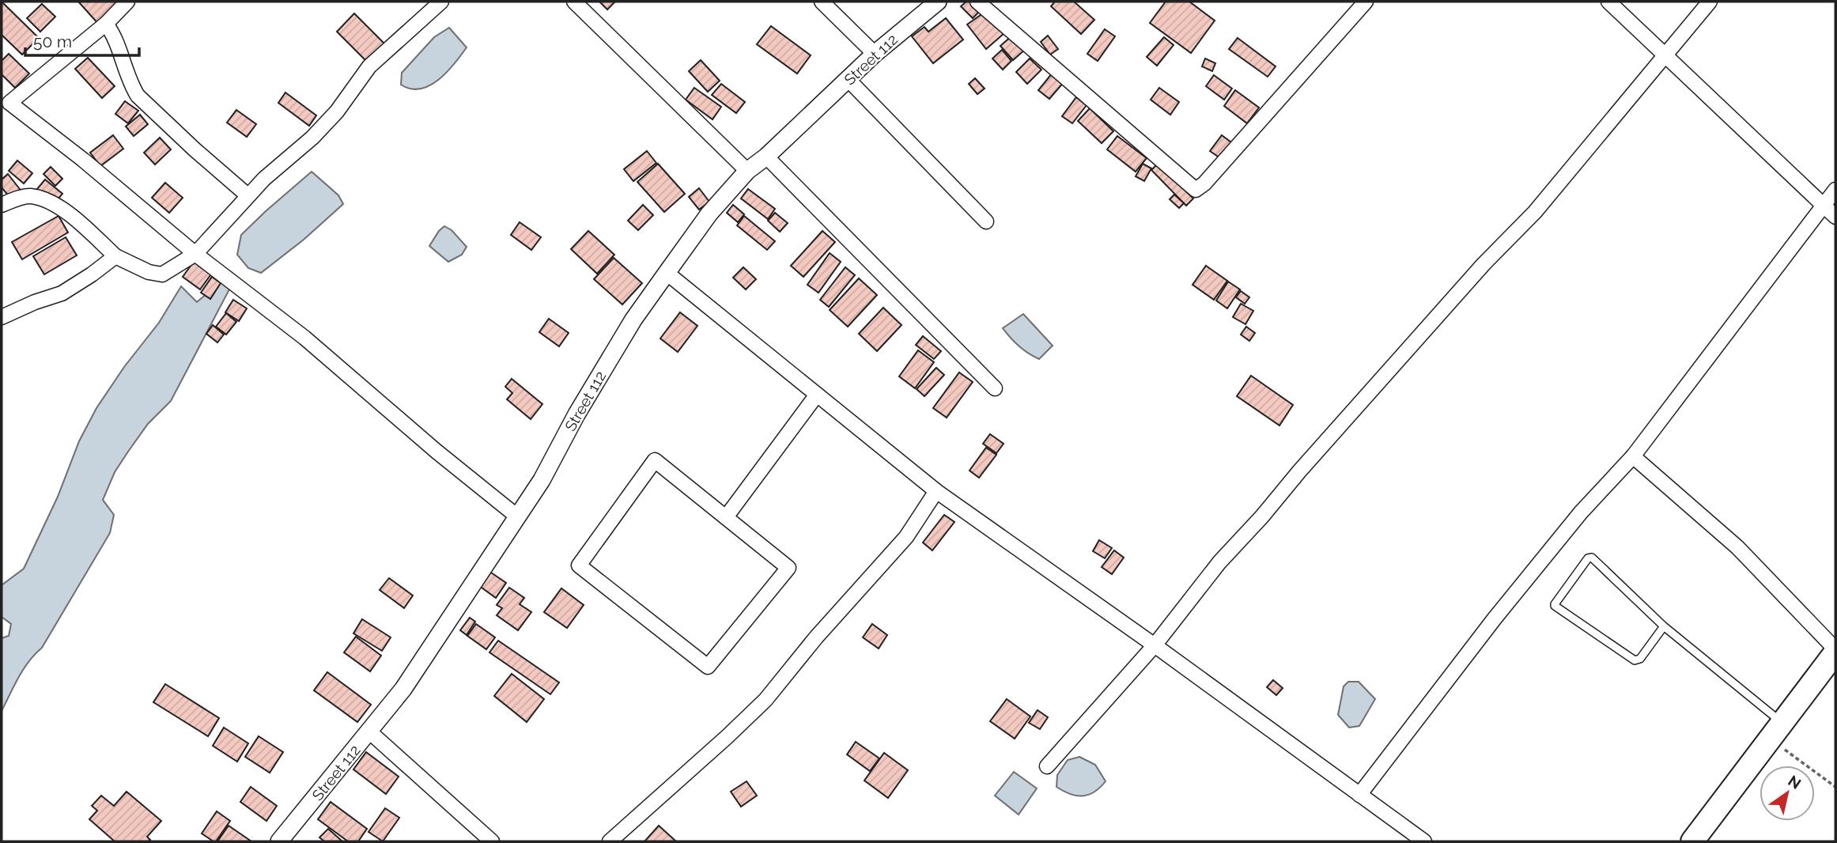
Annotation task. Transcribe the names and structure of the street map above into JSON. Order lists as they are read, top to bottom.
{
  "streets": {
    "street": ["Street 112"]
  },
  "scale_bar": "50 m",
  "north": "top right"
}
